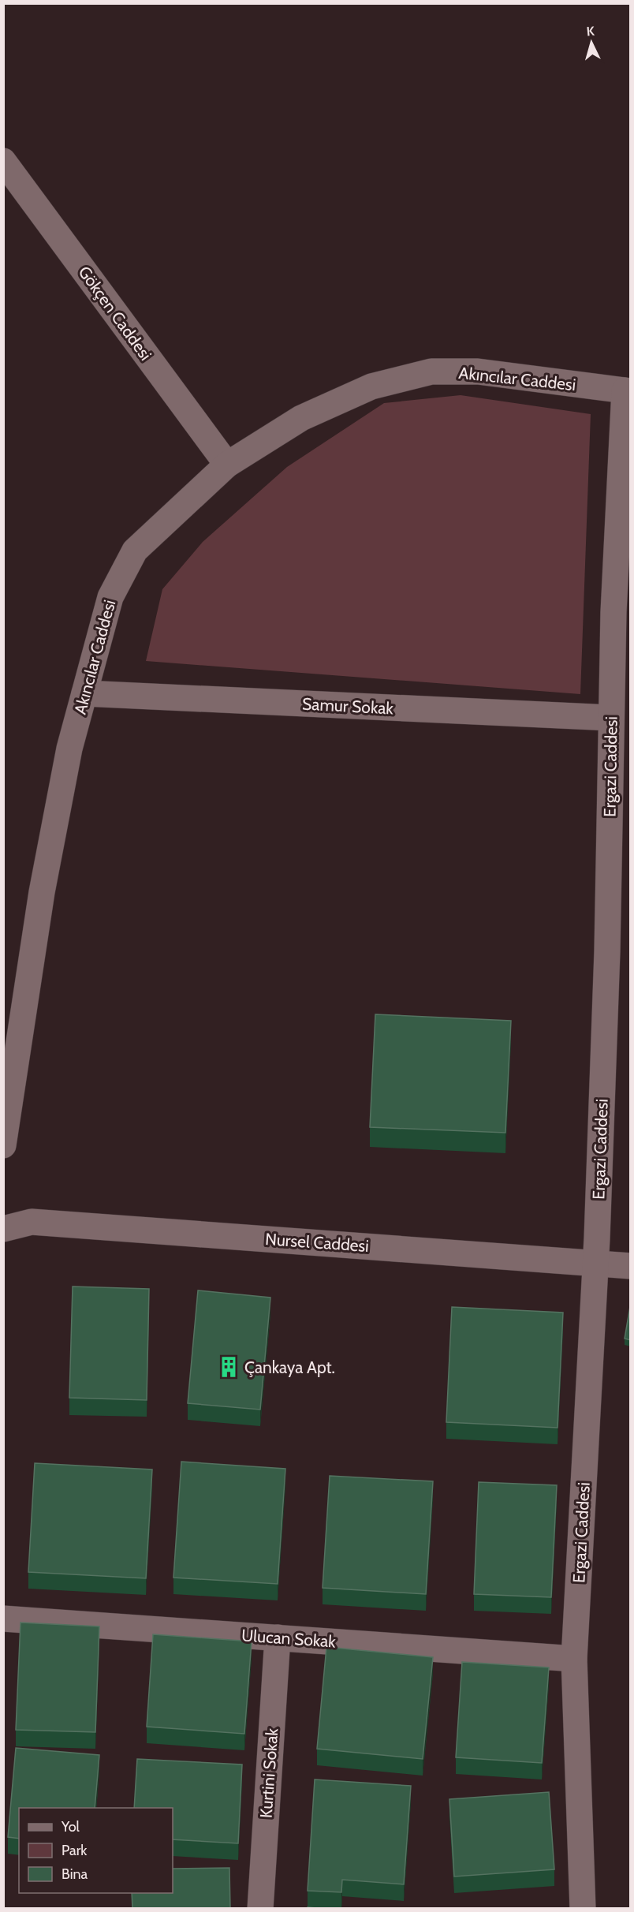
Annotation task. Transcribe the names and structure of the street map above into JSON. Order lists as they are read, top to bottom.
{
  "streets": {
    "street": [
      "Gökçen Caddesi",
      "Akıncılar Caddesi",
      "Samur Sokak",
      "Ergazi Caddesi",
      "Nursel Caddesi",
      "Ulucan Sokak",
      "Kurtini Sokak"
    ]
  },
  "crossings": [
    ["Gökçen Caddesi", "Akıncılar Caddesi"],
    ["Akıncılar Caddesi", "Samur Sokak"],
    ["Akıncılar Caddesi", "Ergazi Caddesi"],
    ["Samur Sokak", "Ergazi Caddesi"],
    ["Ergazi Caddesi", "Nursel Caddesi"],
    ["Ergazi Caddesi", "Ulucan Sokak"],
    ["Ulucan Sokak", "Kurtini Sokak"]
  ],
  "places": {
    "building": ["Çankaya Apt."]
  },
  "legend": ["Yol", "Park", "Bina"],
  "north": "top"
}
